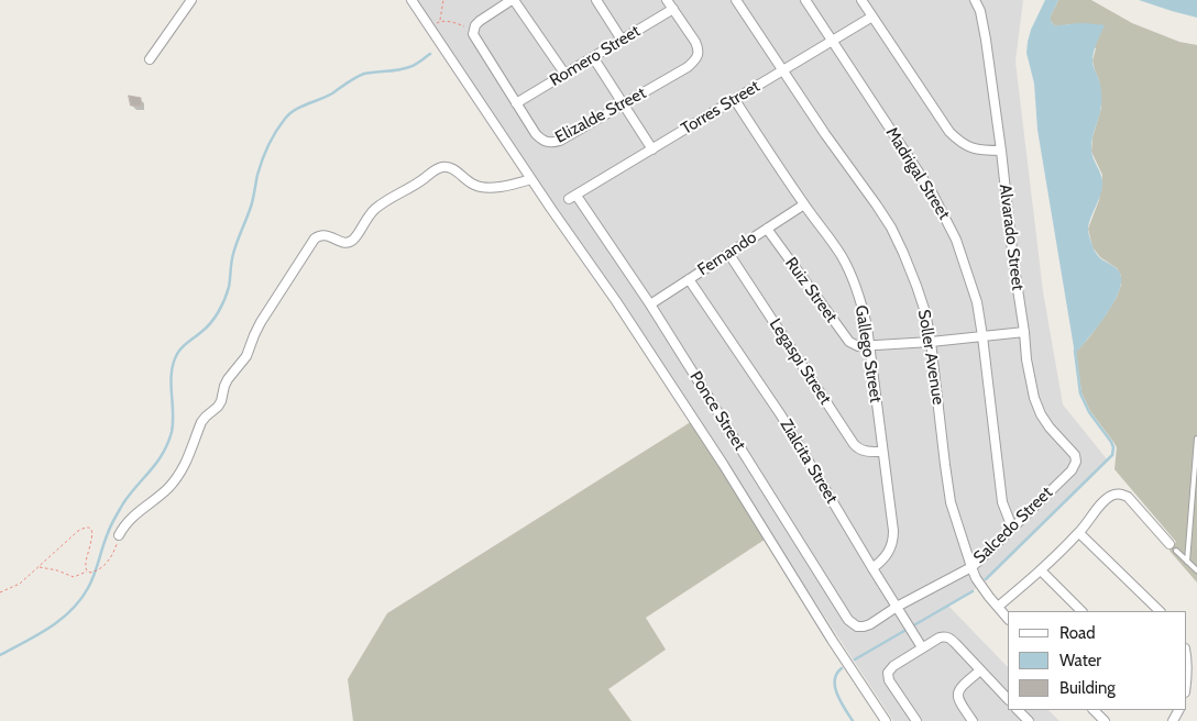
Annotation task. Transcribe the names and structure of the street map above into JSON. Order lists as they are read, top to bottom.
{
  "streets": {
    "street": [
      "Romero Street",
      "Torres Street",
      "Elizalde Street",
      "Madrigal Street",
      "Alvarado Street",
      "Fernando",
      "Ruiz Street",
      "Gallego Street",
      "Soller Avenue",
      "Legaspi Street",
      "Ponce Street",
      "Zialcita Street",
      "Salcedo Street"
    ]
  },
  "crossings": [
    ["Romero Street", "Elizalde Street"],
    ["Torres Street", "Madrigal Street"],
    ["Torres Street", "Gallego Street"],
    ["Torres Street", "Soller Avenue"],
    ["Torres Street", "Ponce Street"],
    ["Madrigal Street", "Ruiz Street"],
    ["Madrigal Street", "Salcedo Street"],
    ["Alvarado Street", "Ruiz Street"],
    ["Alvarado Street", "Salcedo Street"],
    ["Fernando", "Ruiz Street"],
    ["Fernando", "Gallego Street"],
    ["Fernando", "Legaspi Street"],
    ["Fernando", "Ponce Street"],
    ["Fernando", "Zialcita Street"],
    ["Ruiz Street", "Gallego Street"],
    ["Ruiz Street", "Soller Avenue"],
    ["Gallego Street", "Legaspi Street"],
    ["Gallego Street", "Zialcita Street"],
    ["Soller Avenue", "Salcedo Street"],
    ["Ponce Street", "Salcedo Street"],
    ["Zialcita Street", "Salcedo Street"]
  ],
  "legend": ["Road", "Water", "Building"]
}
